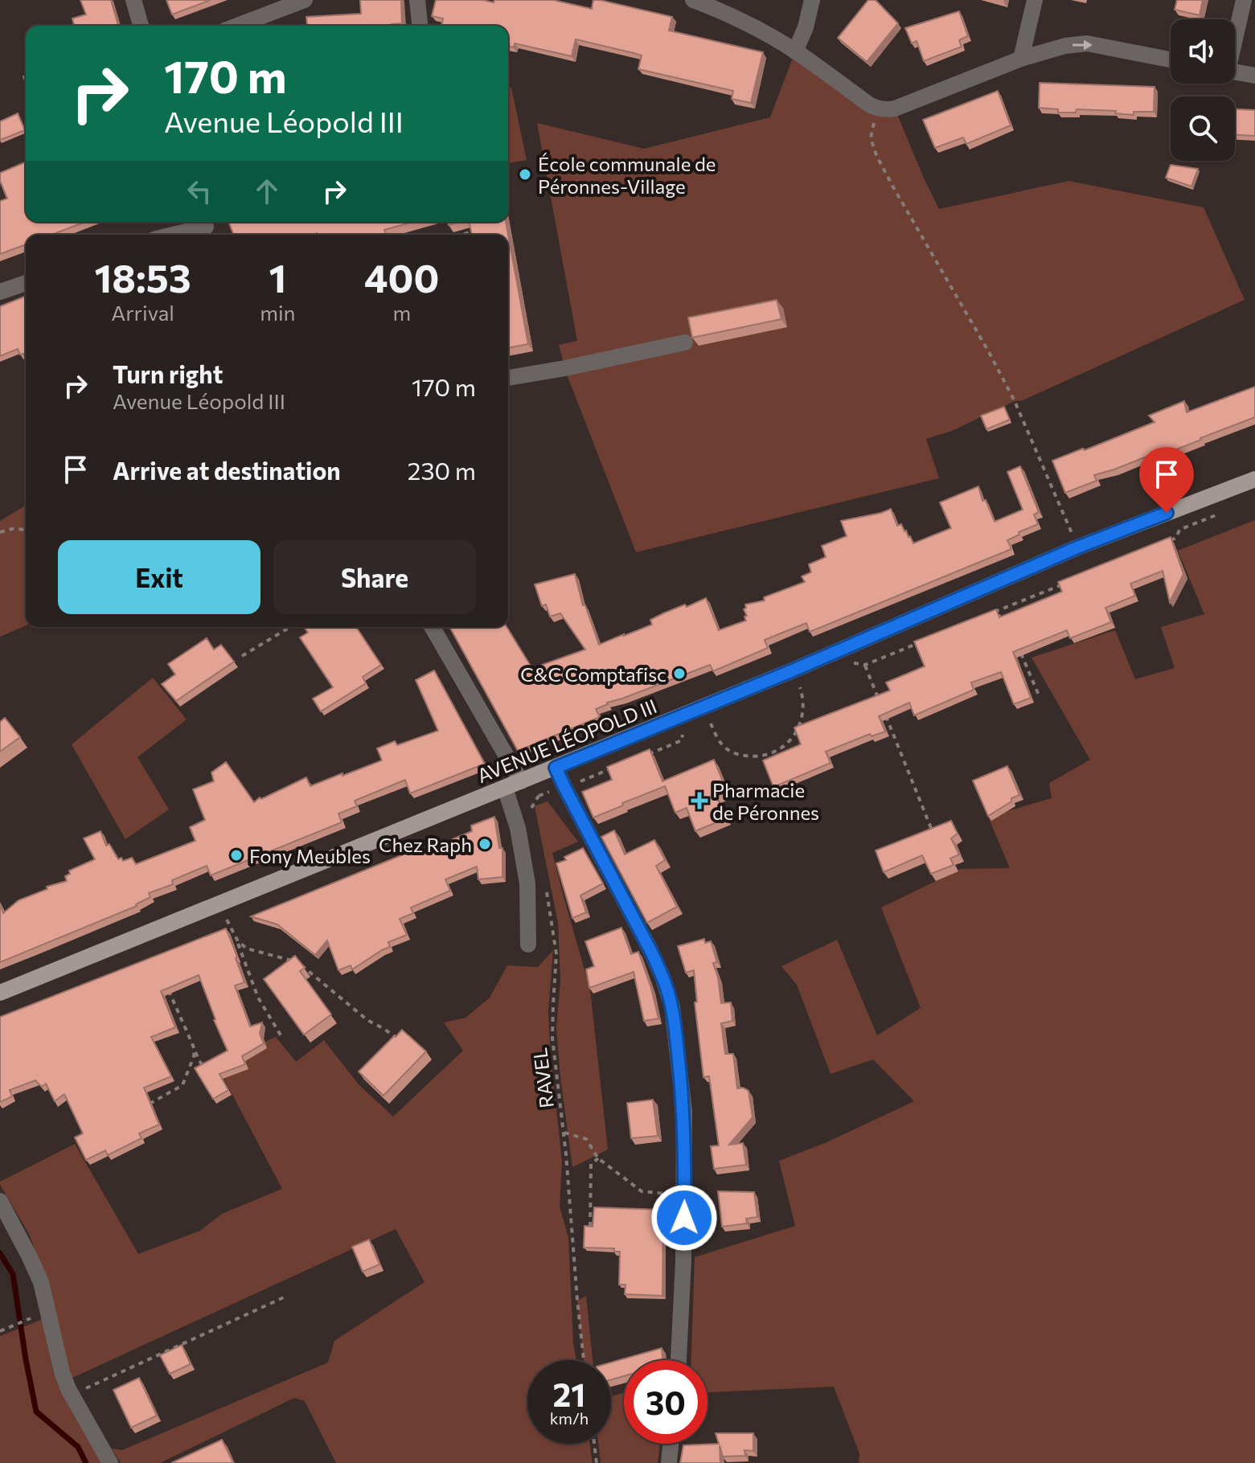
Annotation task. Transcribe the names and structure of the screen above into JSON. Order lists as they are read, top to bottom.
{
  "streets": {
    "main road": ["AVENUE LÉOPOLD III"],
    "path": ["RAVEL"]
  },
  "places": {
    "other": [
      "École communale de Péronnes-Village",
      "C&C Comptafisc",
      "Chez Raph",
      "Fony Meubles"
    ],
    "health": ["Pharmacie de Péronnes"]
  },
  "page": {
    "turn": ["170 m", "Avenue Léopold III"],
    "eta": [
      "18:53",
      "Arrival",
      "1",
      "min",
      "400",
      "m"
    ],
    "list": [
      {
        "name": "Turn right",
        "note": "Avenue Léopold III",
        "value": "170 m"
      },
      {
        "name": "Arrive at destination",
        "value": "230 m"
      }
    ],
    "buttons": ["Exit", "Share"],
    "speed": "21 km/h",
    "limit": "30"
  }
}
